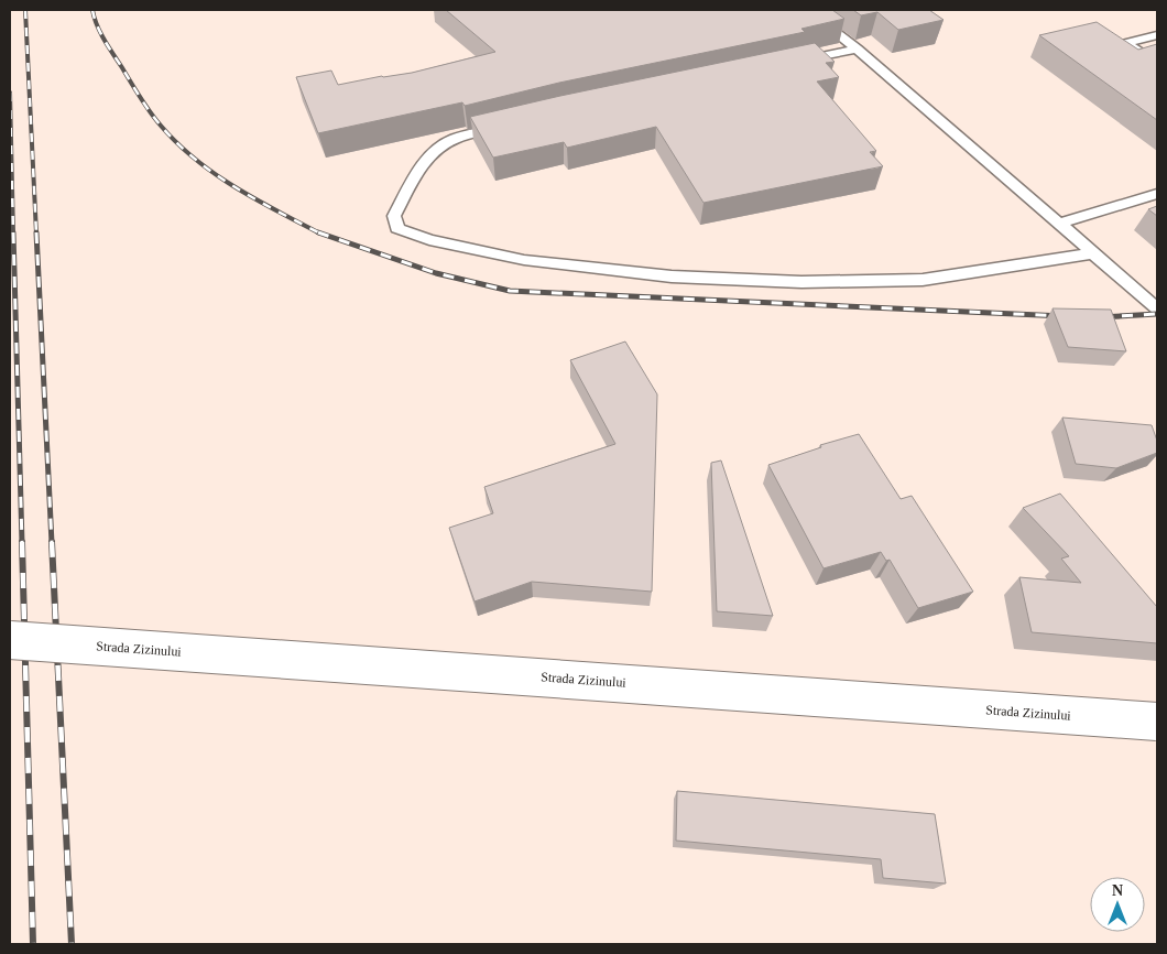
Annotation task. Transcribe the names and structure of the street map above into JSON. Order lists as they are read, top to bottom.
{
  "streets": {
    "main road": ["Strada Zizinului"]
  },
  "north": "top"
}
